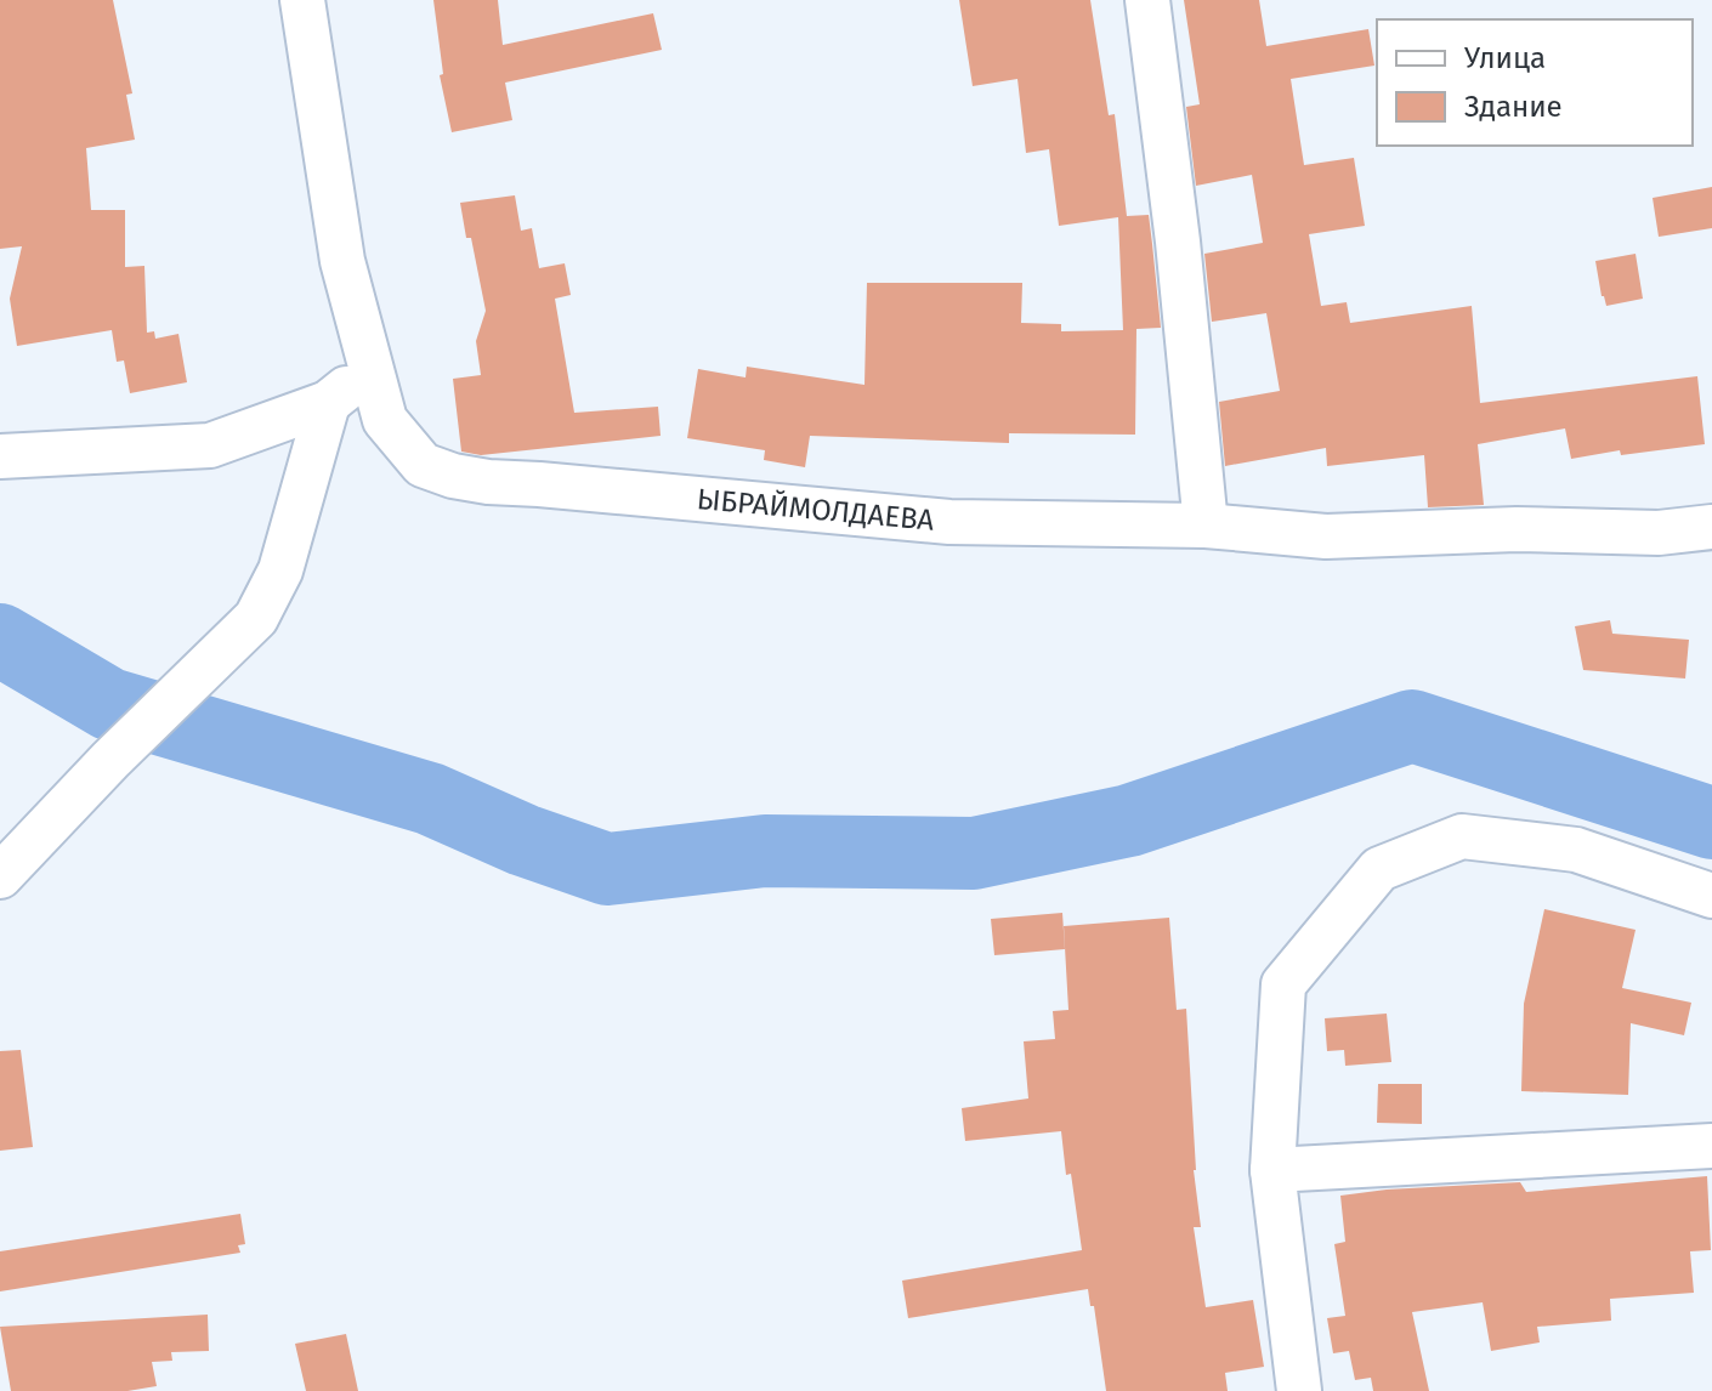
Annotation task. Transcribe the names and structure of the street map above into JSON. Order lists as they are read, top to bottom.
{
  "streets": {
    "street": ["ЫБРАЙМОЛДАЕВА"]
  },
  "legend": ["Улица", "Здание"]
}
